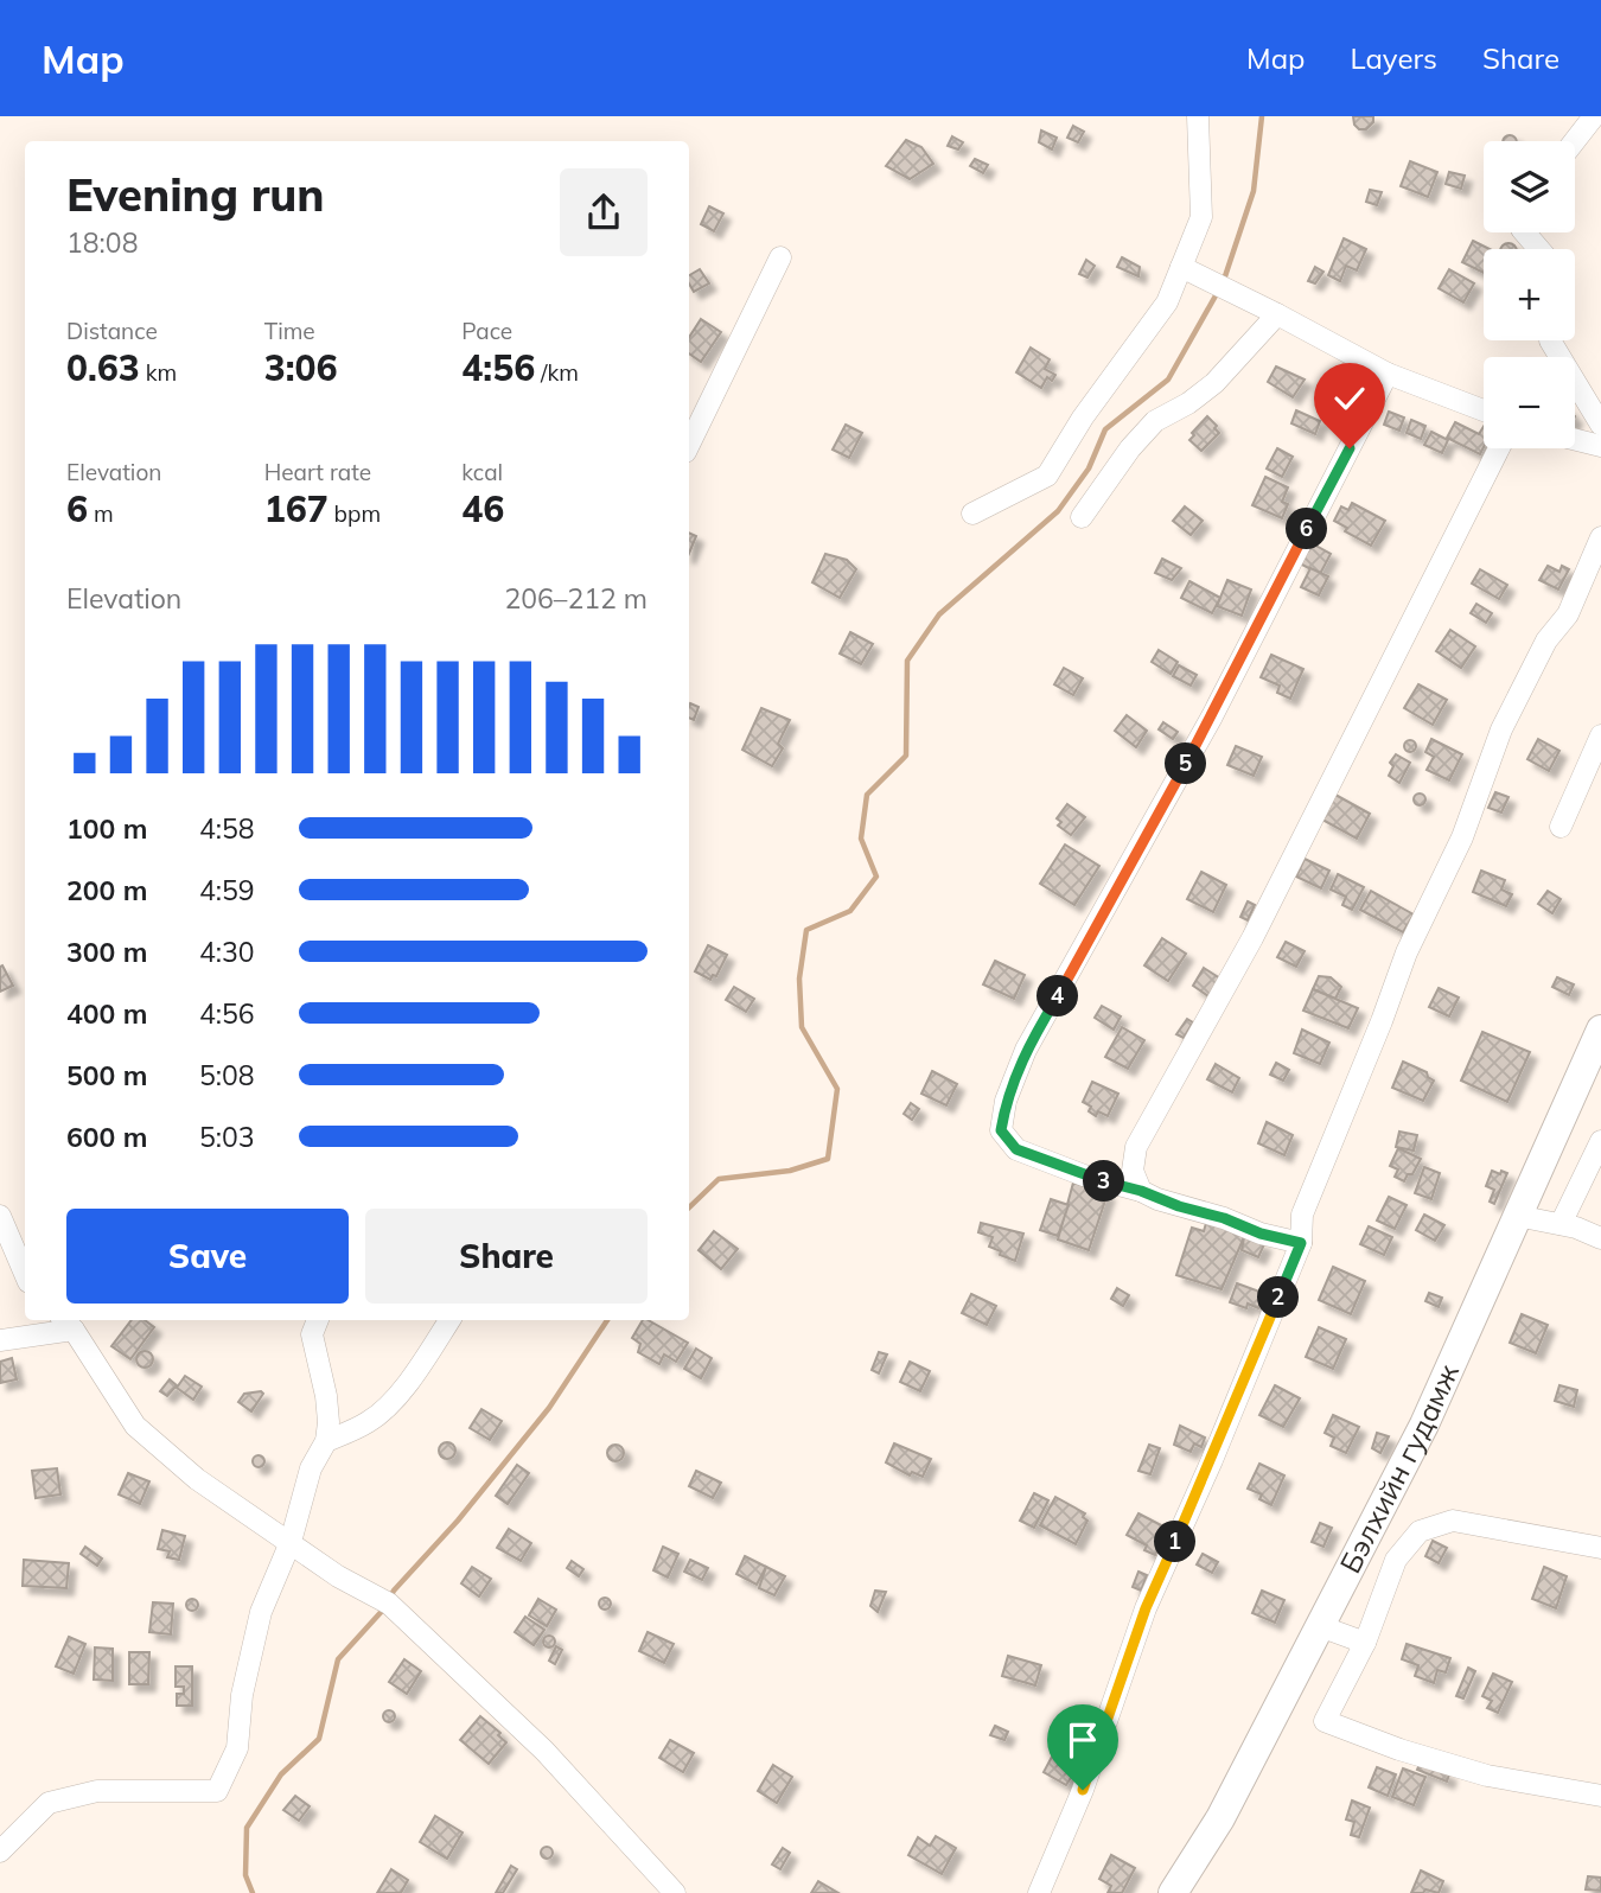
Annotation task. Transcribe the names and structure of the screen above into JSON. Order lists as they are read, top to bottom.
{
  "streets": {
    "main road": ["Бэлхийн гудамж"]
  },
  "page": {
    "header": "Map",
    "nav": ["Map", "Layers", "Share"],
    "map_buttons": ["+", "−"],
    "heading": ["Evening run", "18:08"],
    "stats": [
      ["Distance", "0.63 km"],
      ["Time", "3:06"],
      ["Pace", "4:56 /km"],
      ["Elevation", "6 m"],
      ["Heart rate", "167 bpm"],
      ["kcal", "46"]
    ],
    "pins": [
      "6",
      "5",
      "4",
      "3",
      "2",
      "1"
    ],
    "chart": ["Elevation", "206–212 m"],
    "list": [
      {
        "name": "100 m",
        "note": "4:58"
      },
      {
        "name": "200 m",
        "note": "4:59"
      },
      {
        "name": "300 m",
        "note": "4:30"
      },
      {
        "name": "400 m",
        "note": "4:56"
      },
      {
        "name": "500 m",
        "note": "5:08"
      },
      {
        "name": "600 m",
        "note": "5:03"
      }
    ],
    "buttons": ["Save", "Share"]
  }
}
